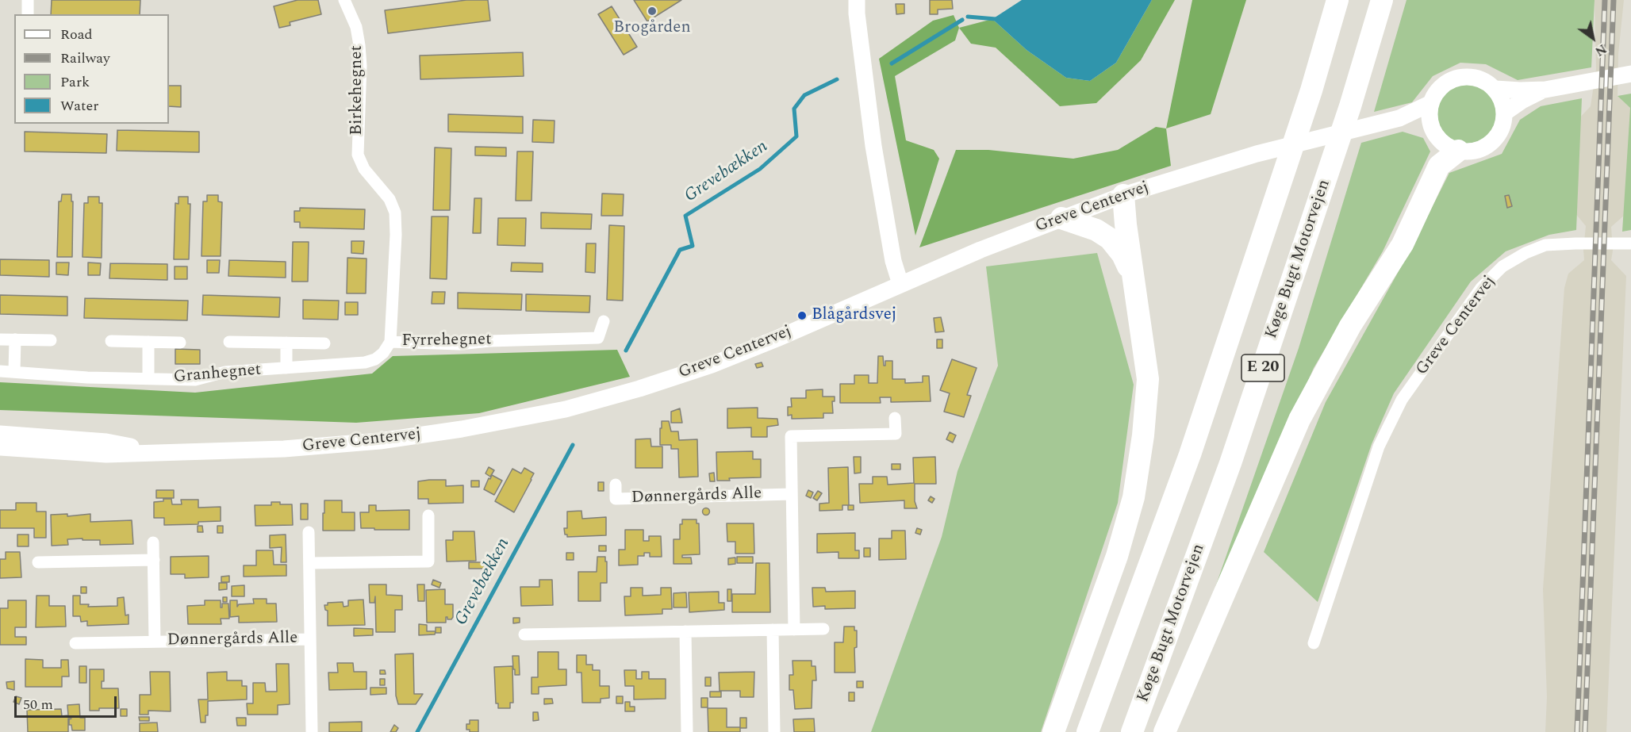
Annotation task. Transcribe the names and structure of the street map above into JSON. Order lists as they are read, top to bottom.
{
  "streets": {
    "highway": ["Køge Bugt Motorvejen", "E 20"],
    "street": [
      "Birkehegnet",
      "Greve Centervej",
      "Fyrrehegnet",
      "Granhegnet",
      "Dønnergårds Alle"
    ]
  },
  "crossings": [
    ["Birkehegnet", "Fyrrehegnet"],
    ["Fyrrehegnet", "Granhegnet"]
  ],
  "water": ["Grevebækken"],
  "places": ["Brogården", "Blågårdsvej"],
  "legend": [
    "Road",
    "Railway",
    "Park",
    "Water"
  ],
  "scale_bar": "50 m",
  "north": "bottom right"
}
